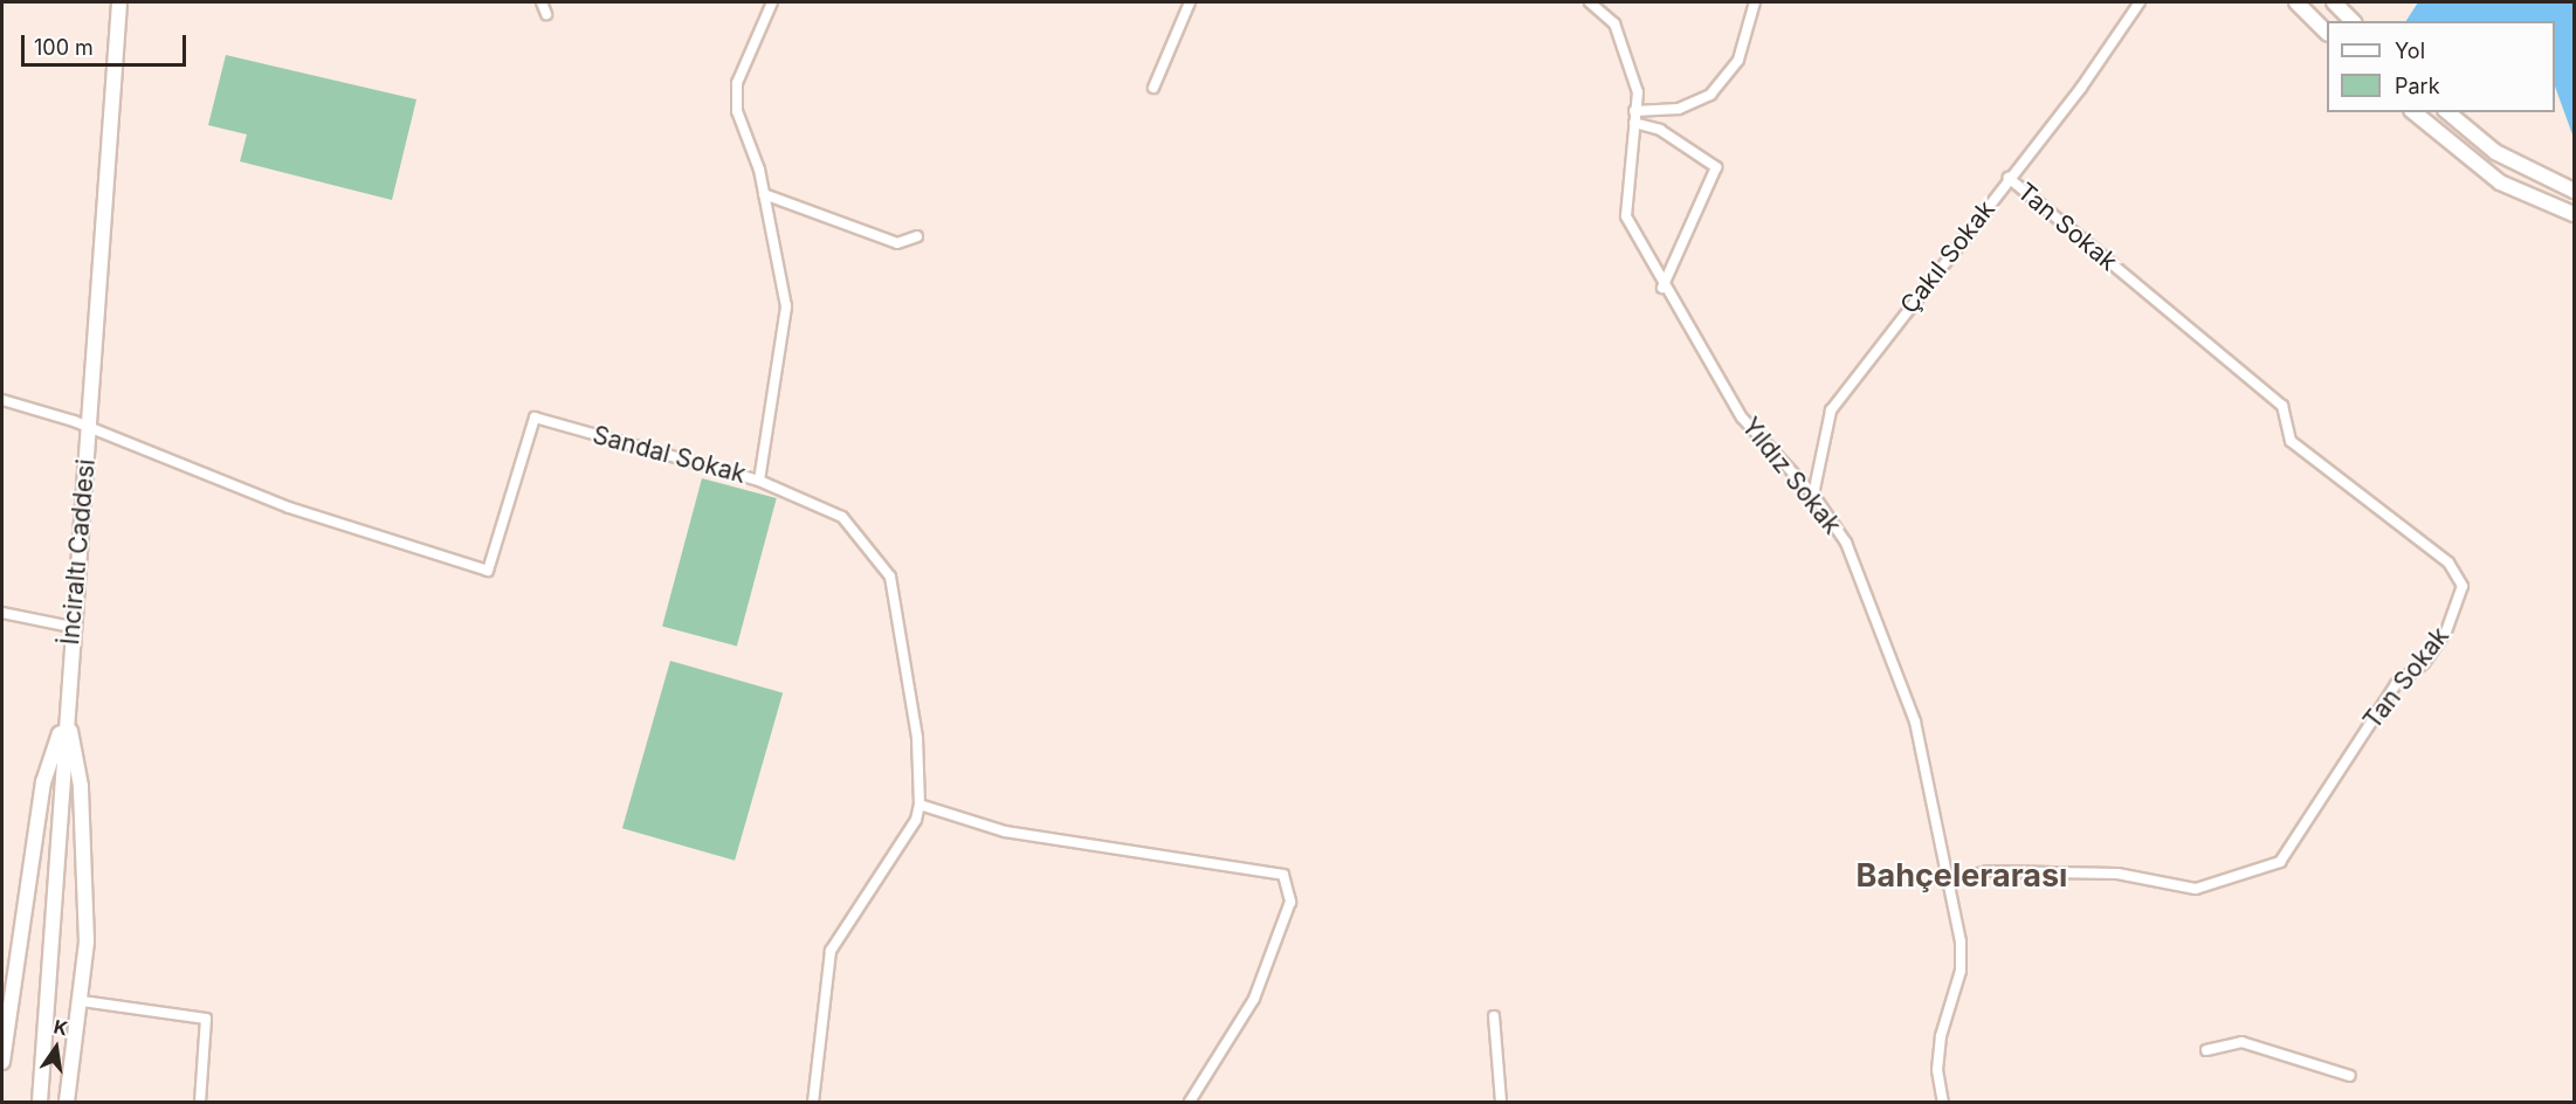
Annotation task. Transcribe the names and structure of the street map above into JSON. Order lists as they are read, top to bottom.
{
  "streets": {
    "main road": ["İnciraltı Caddesi"],
    "street": [
      "Tan Sokak",
      "Çakıl Sokak",
      "Sandal Sokak",
      "Yıldız Sokak"
    ]
  },
  "crossings": [
    ["Tan Sokak", "Çakıl Sokak"],
    ["Tan Sokak", "Yıldız Sokak"],
    ["Çakıl Sokak", "Yıldız Sokak"],
    ["Sandal Sokak", "İnciraltı Caddesi"]
  ],
  "districts": ["Bahçelerarası"],
  "legend": ["Yol", "Park"],
  "scale_bar": "100 m",
  "north": "top"
}
